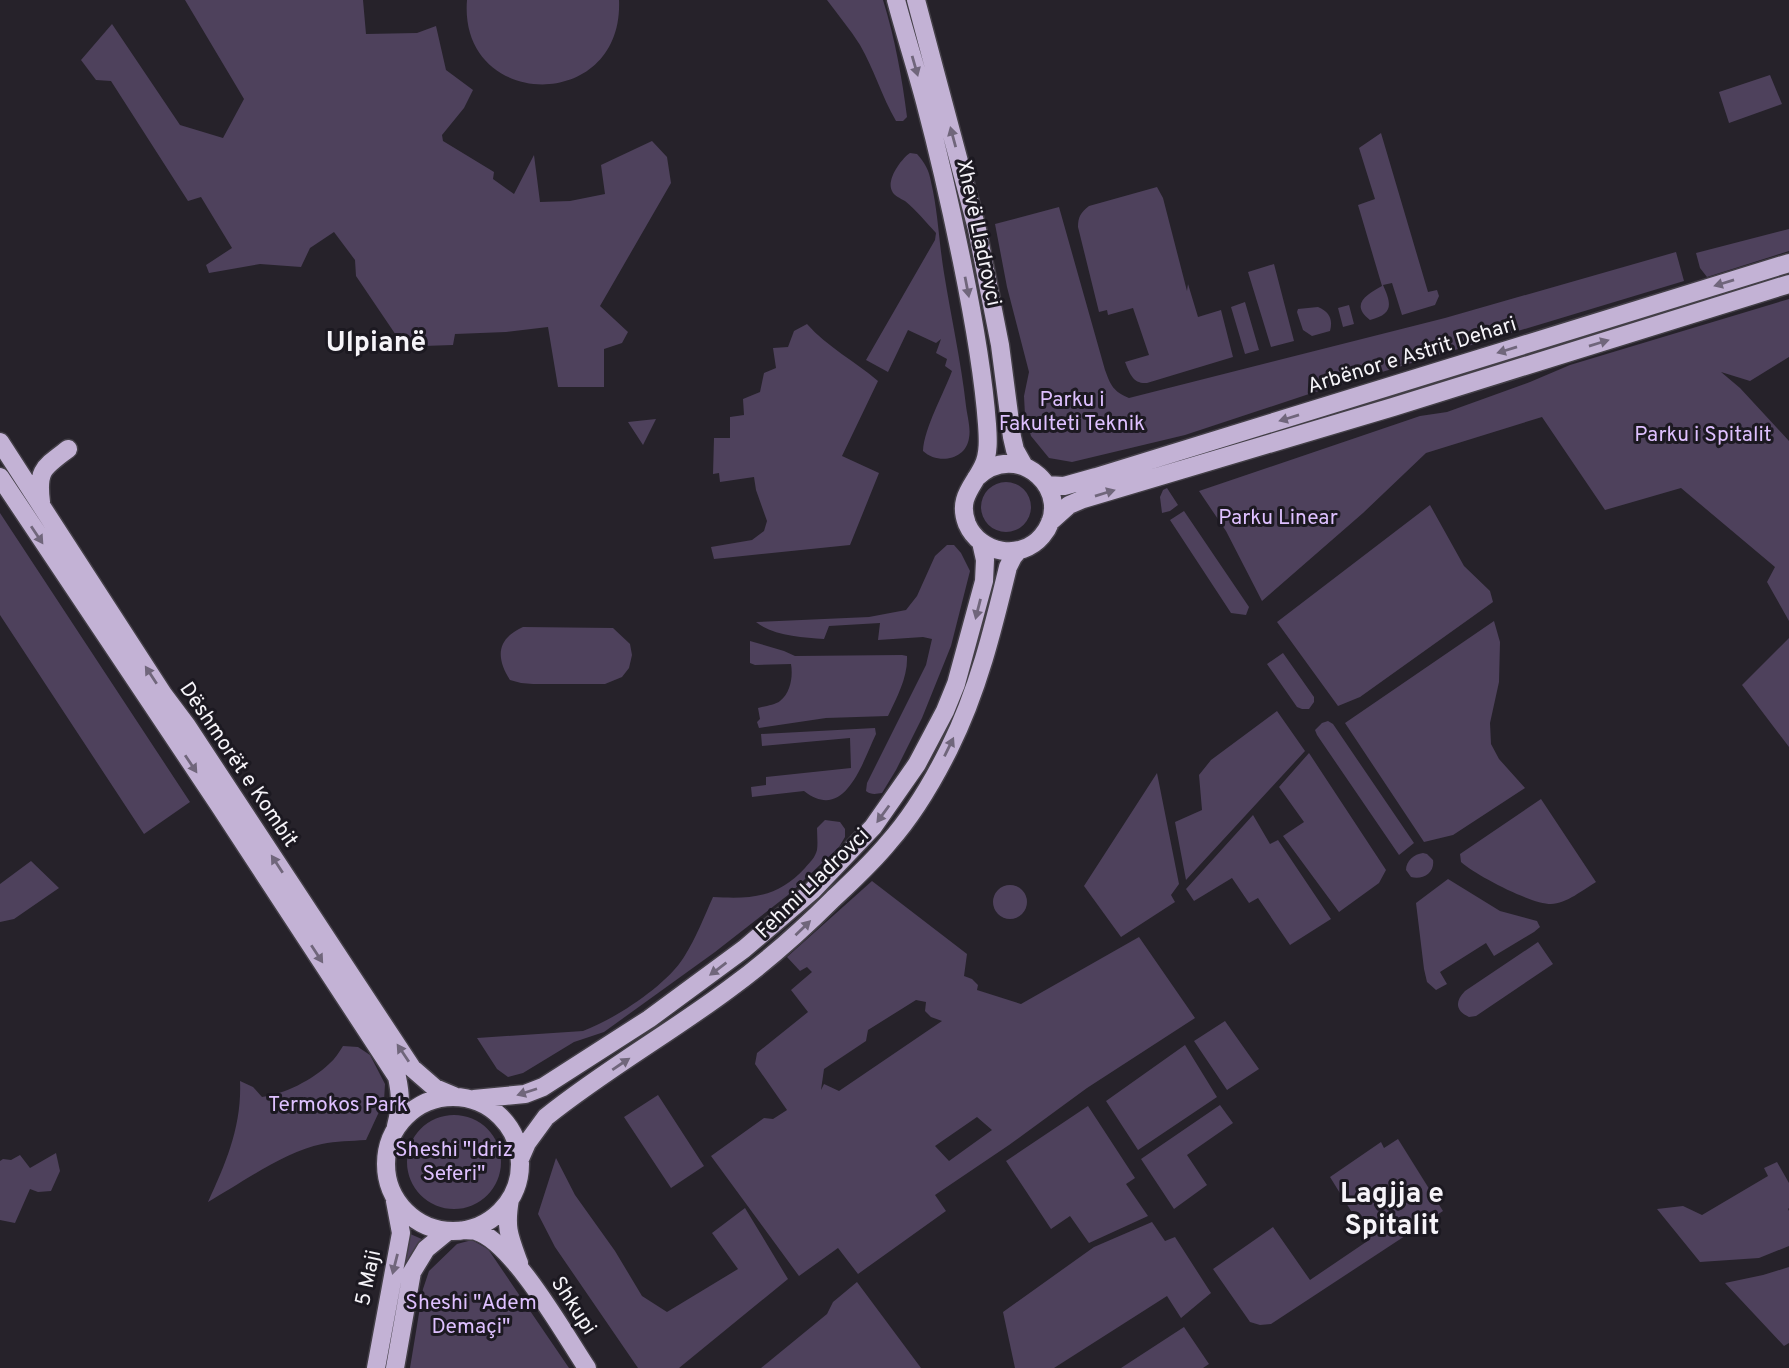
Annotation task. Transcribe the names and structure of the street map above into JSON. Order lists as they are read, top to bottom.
{
  "streets": {
    "main road": [
      "Xhevë Lladrovci",
      "Arbënor e Astrit Dehari",
      "Dëshmorët e Kombit",
      "Fehmi Lladrovci",
      "5 Maji",
      "Shkupi"
    ]
  },
  "crossings": [
    ["Xhevë Lladrovci", "Arbënor e Astrit Dehari"],
    ["Xhevë Lladrovci", "Fehmi Lladrovci"],
    ["Arbënor e Astrit Dehari", "Fehmi Lladrovci"],
    ["Dëshmorët e Kombit", "Fehmi Lladrovci"],
    ["Dëshmorët e Kombit", "5 Maji"],
    ["Dëshmorët e Kombit", "Shkupi"],
    ["Fehmi Lladrovci", "5 Maji"],
    ["Fehmi Lladrovci", "Shkupi"],
    ["5 Maji", "Shkupi"]
  ],
  "one_way": ["5 Maji"],
  "districts": ["Ulpianë", "Lagjja e Spitalit"],
  "parks": [
    "Parku i Fakulteti Teknik",
    "Parku i Spitalit",
    "Parku Linear",
    "Termokos Park",
    "Sheshi \"Idriz Seferi\"",
    "Sheshi \"Adem Demaçi\""
  ]
}
